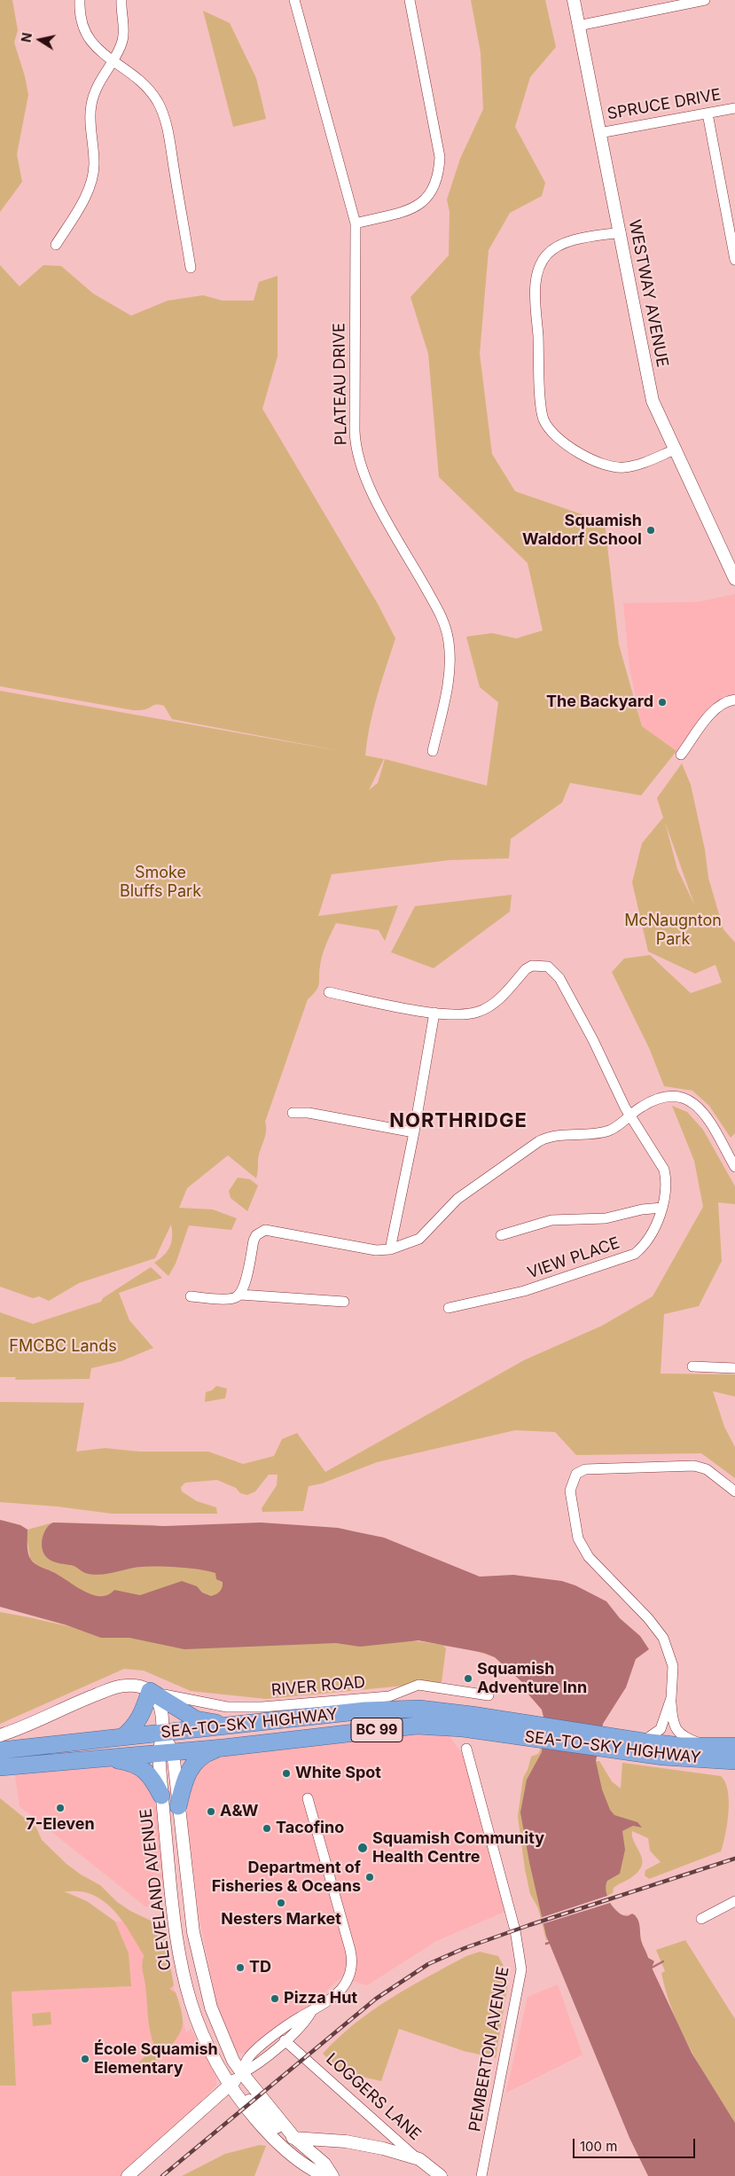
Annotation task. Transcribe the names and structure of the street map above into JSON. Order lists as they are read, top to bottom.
{
  "streets": {
    "highway": ["SEA-TO-SKY HIGHWAY", "BC 99"],
    "street": [
      "SPRUCE DRIVE",
      "WESTWAY AVENUE",
      "PLATEAU DRIVE",
      "VIEW PLACE",
      "RIVER ROAD",
      "CLEVELAND AVENUE",
      "PEMBERTON AVENUE",
      "LOGGERS LANE"
    ]
  },
  "crossings": [
    ["SPRUCE DRIVE", "WESTWAY AVENUE"],
    ["RIVER ROAD", "CLEVELAND AVENUE"],
    ["SEA-TO-SKY HIGHWAY", "CLEVELAND AVENUE"]
  ],
  "districts": ["NORTHRIDGE"],
  "parks": ["Smoke Bluffs Park", "McNaugnton Park", "FMCBC Lands"],
  "places": [
    "Squamish Waldorf School",
    "The Backyard",
    "Squamish Adventure Inn",
    "White Spot",
    "7-Eleven",
    "A&W",
    "Tacofino",
    "Squamish Community Health Centre",
    "Department of Fisheries & Oceans",
    "Nesters Market",
    "TD",
    "Pizza Hut",
    "École Squamish Elementary"
  ],
  "scale_bar": "100 m",
  "north": "left"
}
